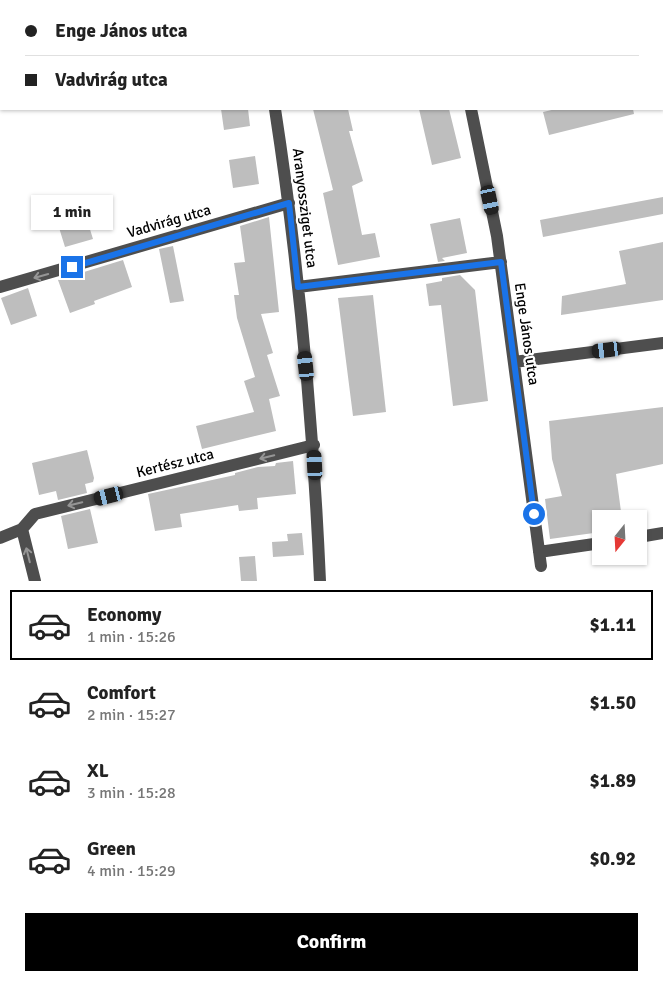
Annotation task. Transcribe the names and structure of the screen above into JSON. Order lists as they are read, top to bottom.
{
  "streets": {
    "street": [
      "Aranyossziget utca",
      "Vadvirág utca",
      "Enge János utca",
      "Kertész utca"
    ]
  },
  "crossings": [
    ["Aranyossziget utca", "Vadvirág utca"],
    ["Aranyossziget utca", "Kertész utca"]
  ],
  "one_way": ["Vadvirág utca", "Kertész utca"],
  "north": "bottom",
  "page": {
    "banner": ["Enge János utca", "Vadvirág utca"],
    "bubble": "1 min",
    "list": [
      {
        "name": "Economy",
        "note": "1 min · 15:26",
        "value": "$1.11"
      },
      {
        "name": "Comfort",
        "note": "2 min · 15:27",
        "value": "$1.50"
      },
      {
        "name": "XL",
        "note": "3 min · 15:28",
        "value": "$1.89"
      },
      {
        "name": "Green",
        "note": "4 min · 15:29",
        "value": "$0.92"
      }
    ],
    "buttons": "Confirm"
  }
}
